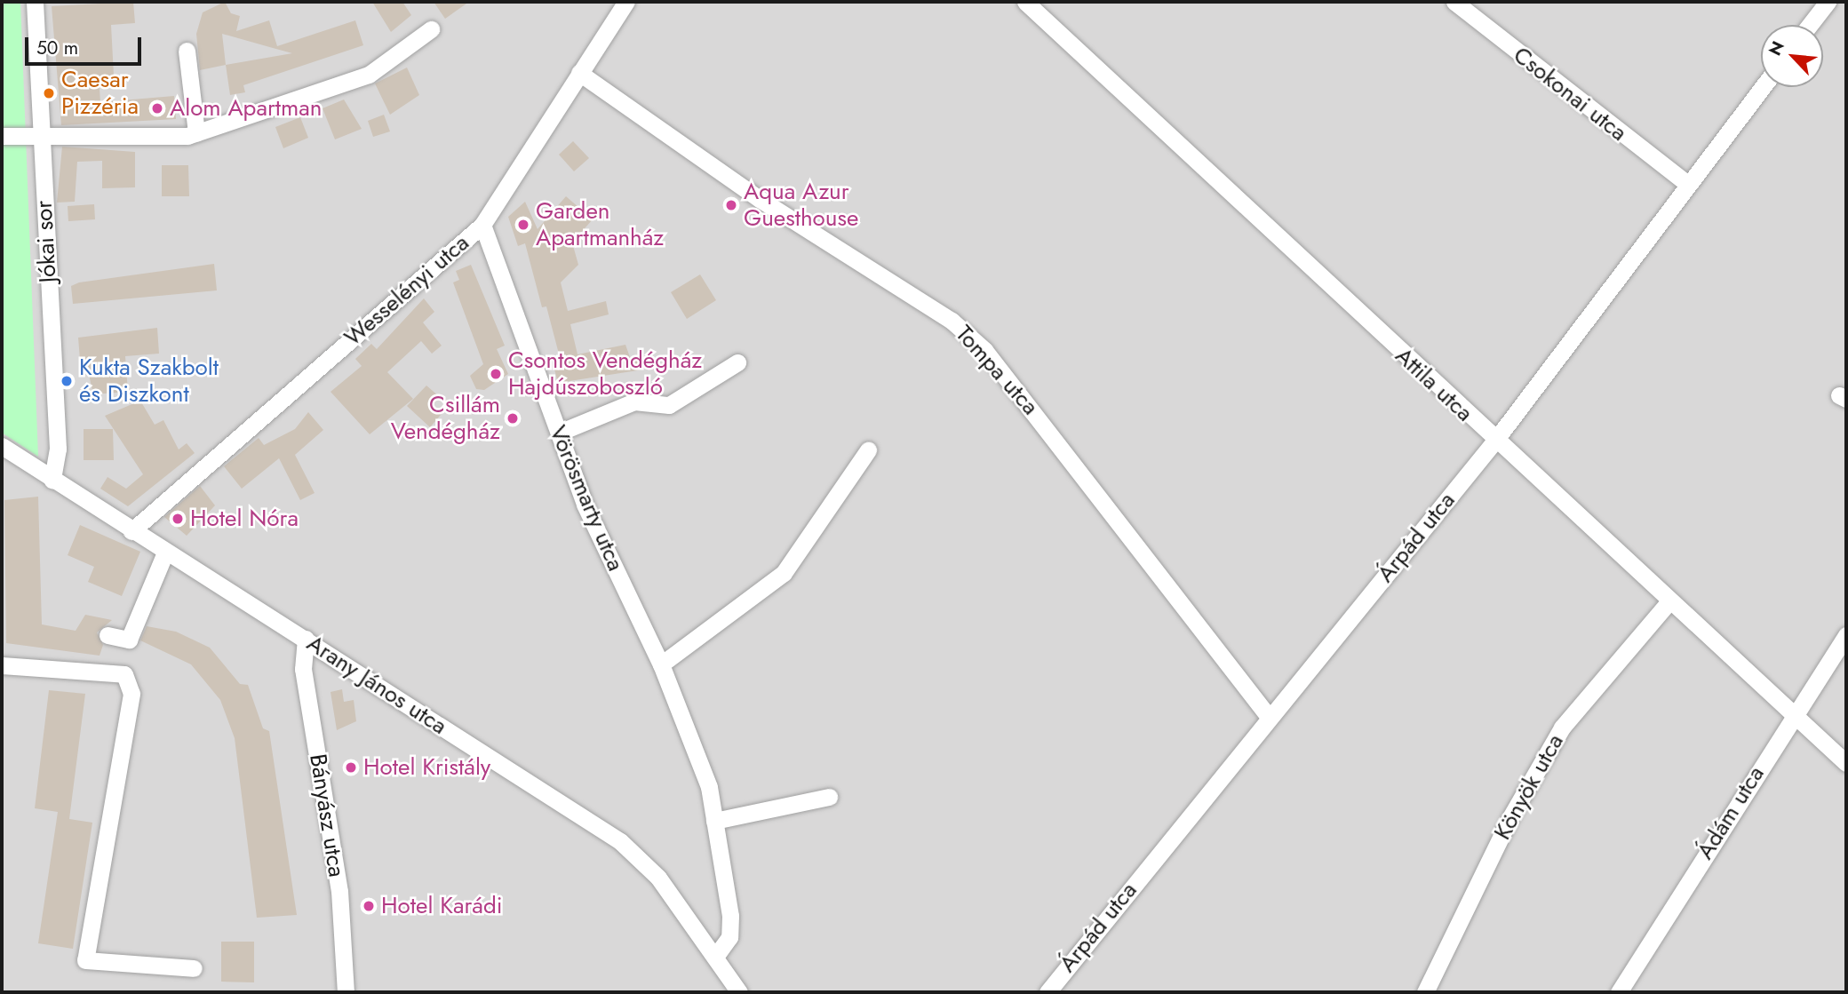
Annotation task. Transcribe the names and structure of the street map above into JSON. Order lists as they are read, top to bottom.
{
  "streets": {
    "street": [
      "Csokonai utca",
      "Jókai sor",
      "Wesselényi utca",
      "Tompa utca",
      "Attila utca",
      "Vörösmarty utca",
      "Árpád utca",
      "Arany János utca",
      "Könyök utca",
      "Ádám utca",
      "Bányász utca"
    ]
  },
  "crossings": [
    ["Csokonai utca", "Árpád utca"],
    ["Jókai sor", "Arany János utca"],
    ["Wesselényi utca", "Tompa utca"],
    ["Wesselényi utca", "Vörösmarty utca"],
    ["Wesselényi utca", "Arany János utca"],
    ["Tompa utca", "Árpád utca"],
    ["Attila utca", "Árpád utca"],
    ["Attila utca", "Könyök utca"],
    ["Attila utca", "Ádám utca"],
    ["Vörösmarty utca", "Arany János utca"],
    ["Arany János utca", "Bányász utca"]
  ],
  "places": [
    "Caesar Pizzéria",
    "Alom Apartman",
    "Aqua Azur Guesthouse",
    "Garden Apartmanház",
    "Csontos Vendégház Hajdúszoboszló",
    "Kukta Szakbolt és Diszkont",
    "Csillám Vendégház",
    "Hotel Nóra",
    "Hotel Kristály",
    "Hotel Karádi"
  ],
  "scale_bar": "50 m",
  "north": "top left"
}
